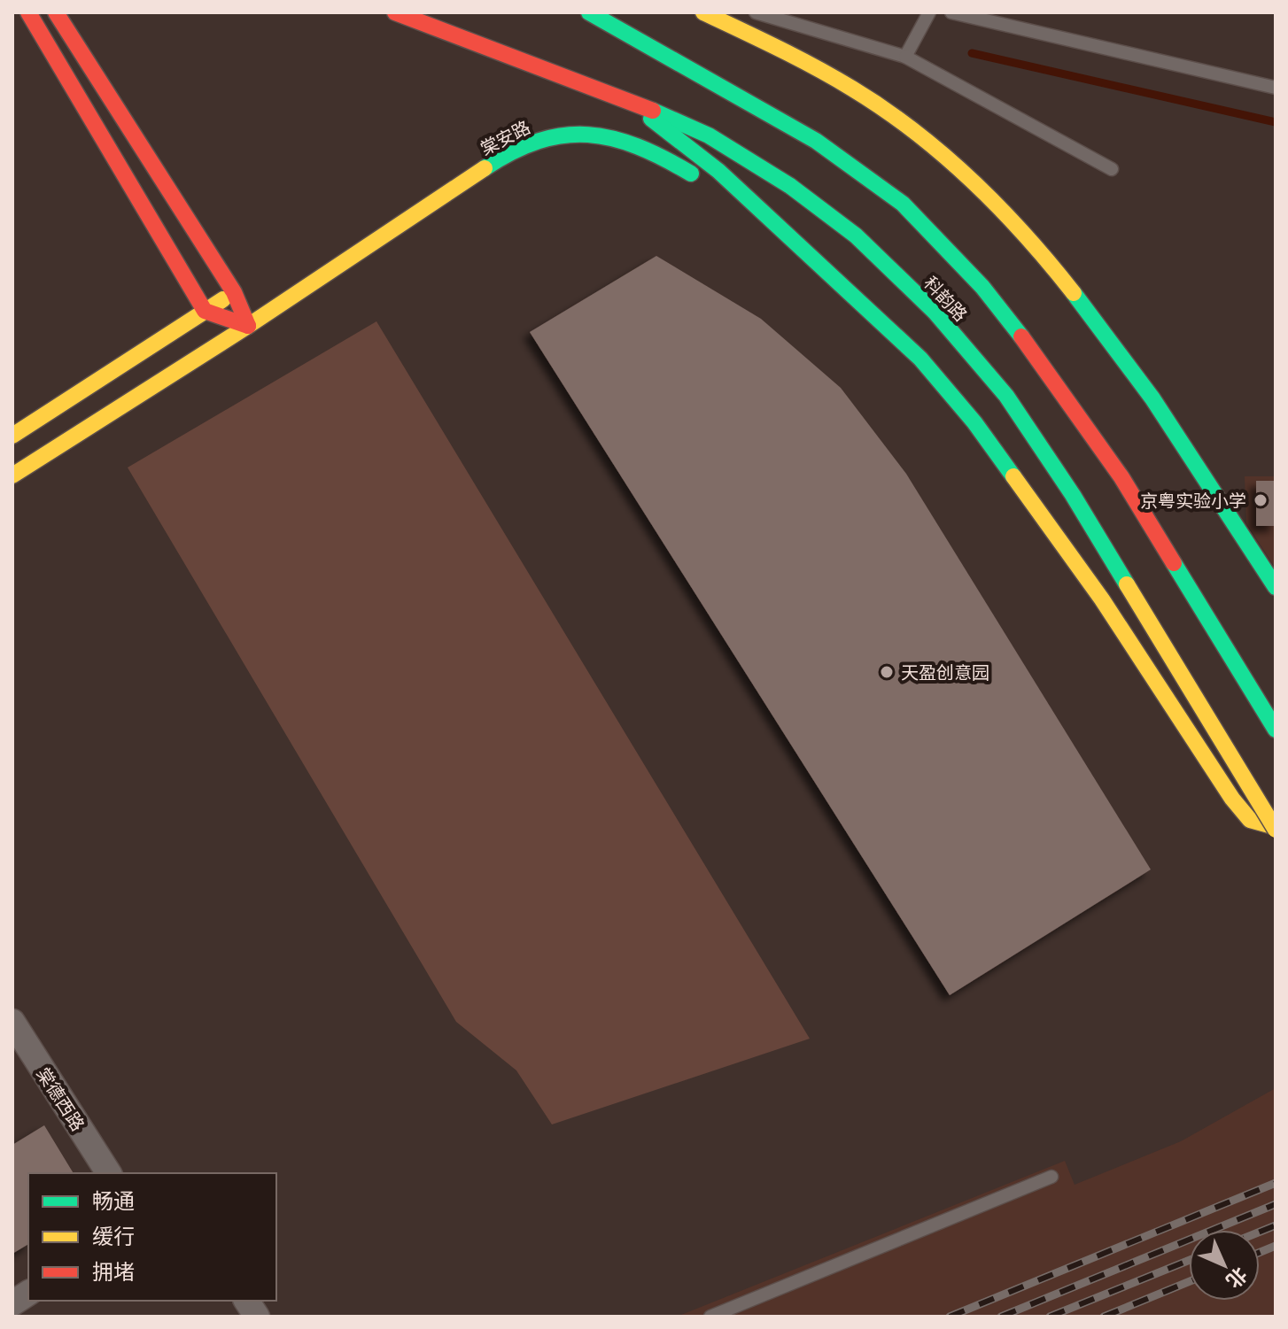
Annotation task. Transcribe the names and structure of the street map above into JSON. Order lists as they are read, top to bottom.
{
  "streets": {
    "main road": ["棠安路", "科韵路"],
    "street": ["棠德西路"]
  },
  "places": ["京粤实验小学", "天盈创意园"],
  "legend": ["畅通", "缓行", "拥堵"],
  "north": "bottom right"
}
